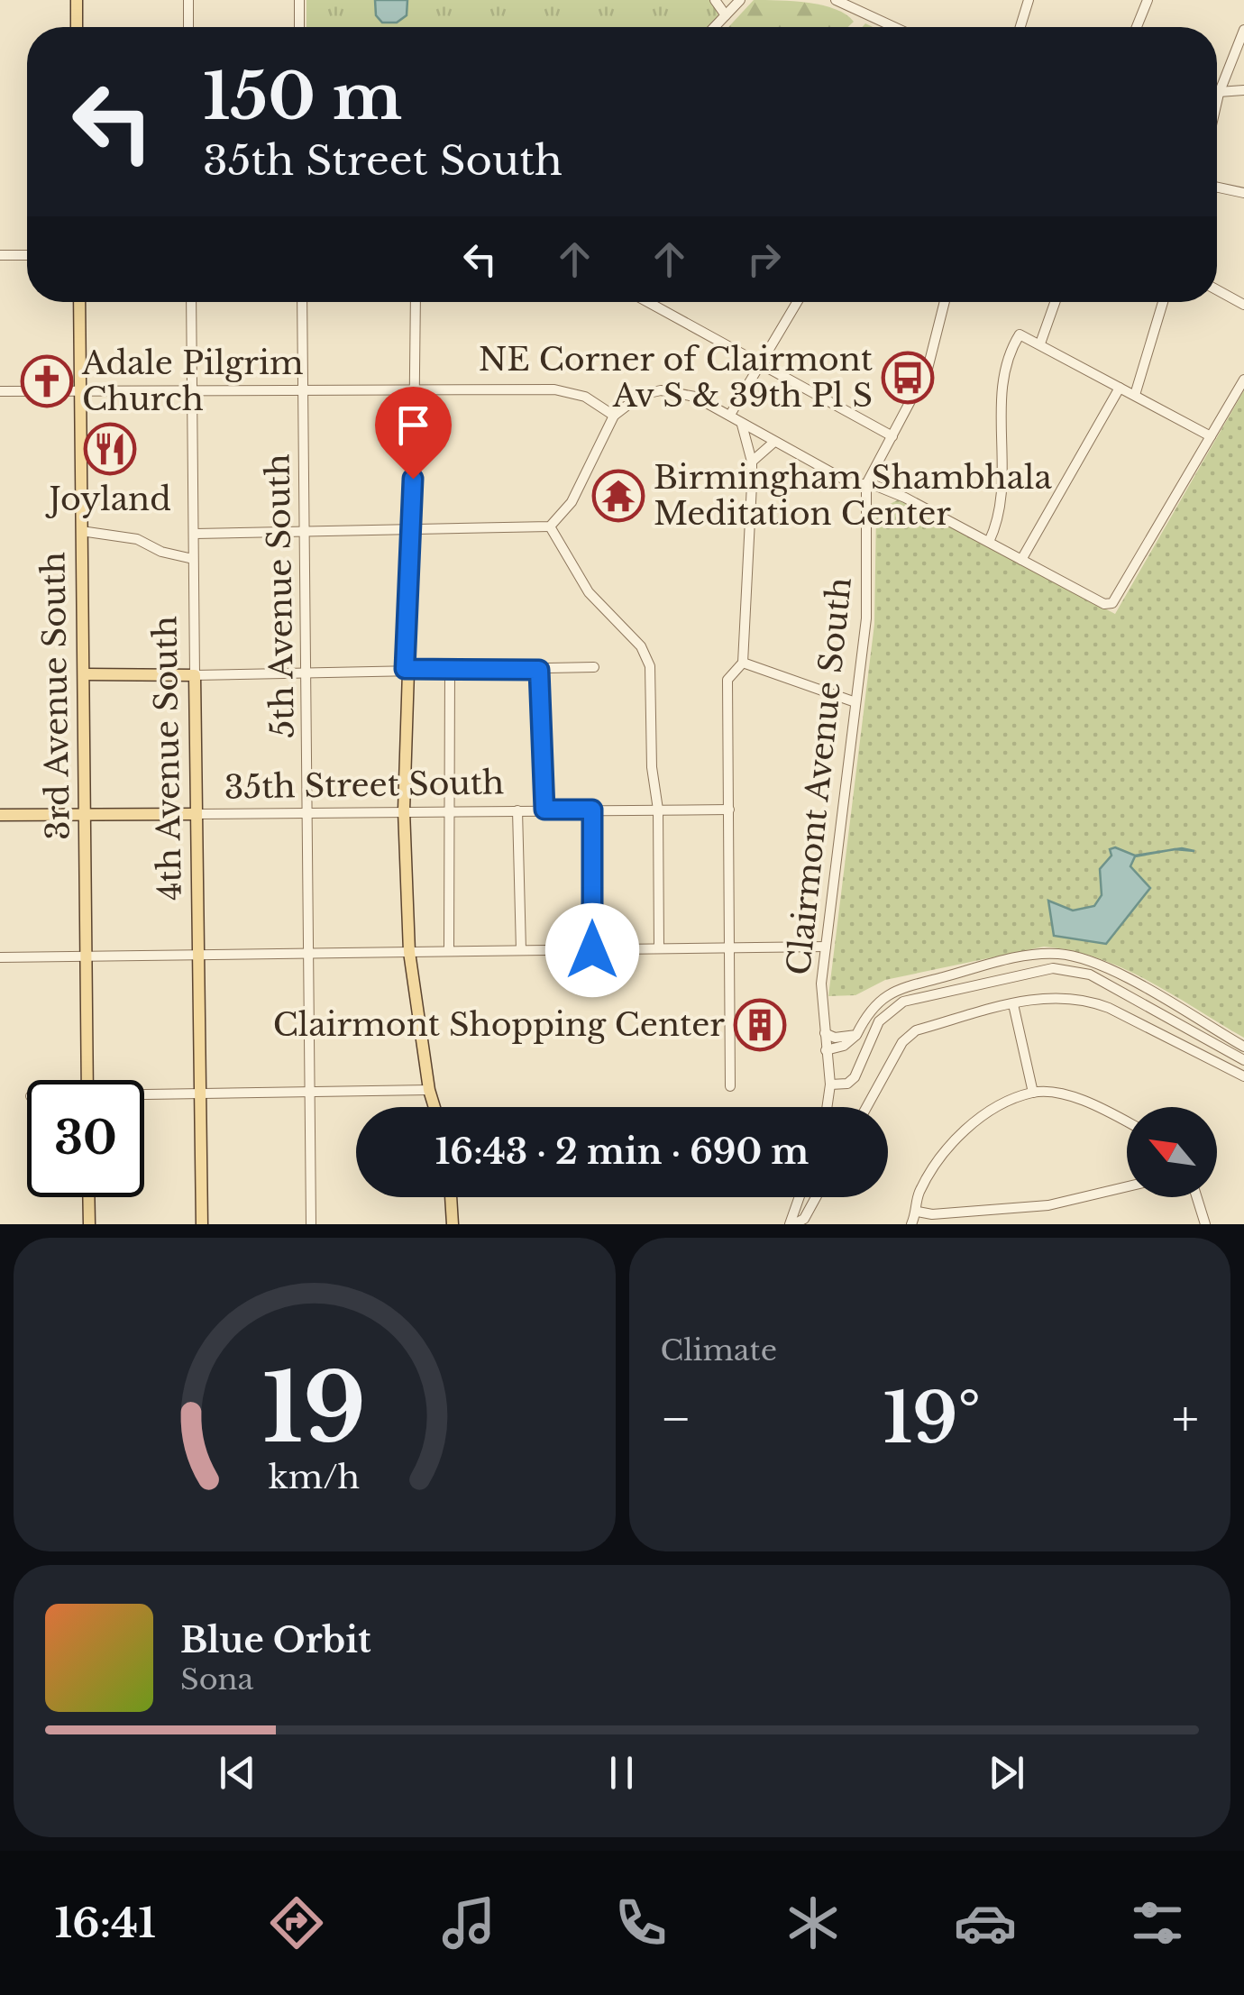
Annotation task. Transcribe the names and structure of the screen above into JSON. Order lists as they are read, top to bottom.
{
  "streets": {
    "main road": ["3rd Avenue South", "4th Avenue South", "35th Street South"],
    "street": ["5th Avenue South", "Clairmont Avenue South"]
  },
  "crossings": [
    ["5th Avenue South", "35th Street South"],
    ["3rd Avenue South", "35th Street South"],
    ["4th Avenue South", "35th Street South"]
  ],
  "places": {
    "bus stop": ["NE Corner of Clairmont Av S & 39th Pl S"],
    "church": ["Adale Pilgrim Church"],
    "restaurant": ["Joyland"],
    "temple": ["Birmingham Shambhala Meditation Center"],
    "building": ["Clairmont Shopping Center"]
  },
  "north": "top left",
  "page": {
    "turn": ["150 m", "35th Street South"],
    "limit": "30",
    "trip": "16:43 · 2 min · 690 m",
    "tile": "Climate",
    "heat": ["−", "19°", "+"],
    "song": ["Blue Orbit", "Sona"],
    "tabs": "16:41",
    "gauge": ["19", "km/h"]
  }
}
